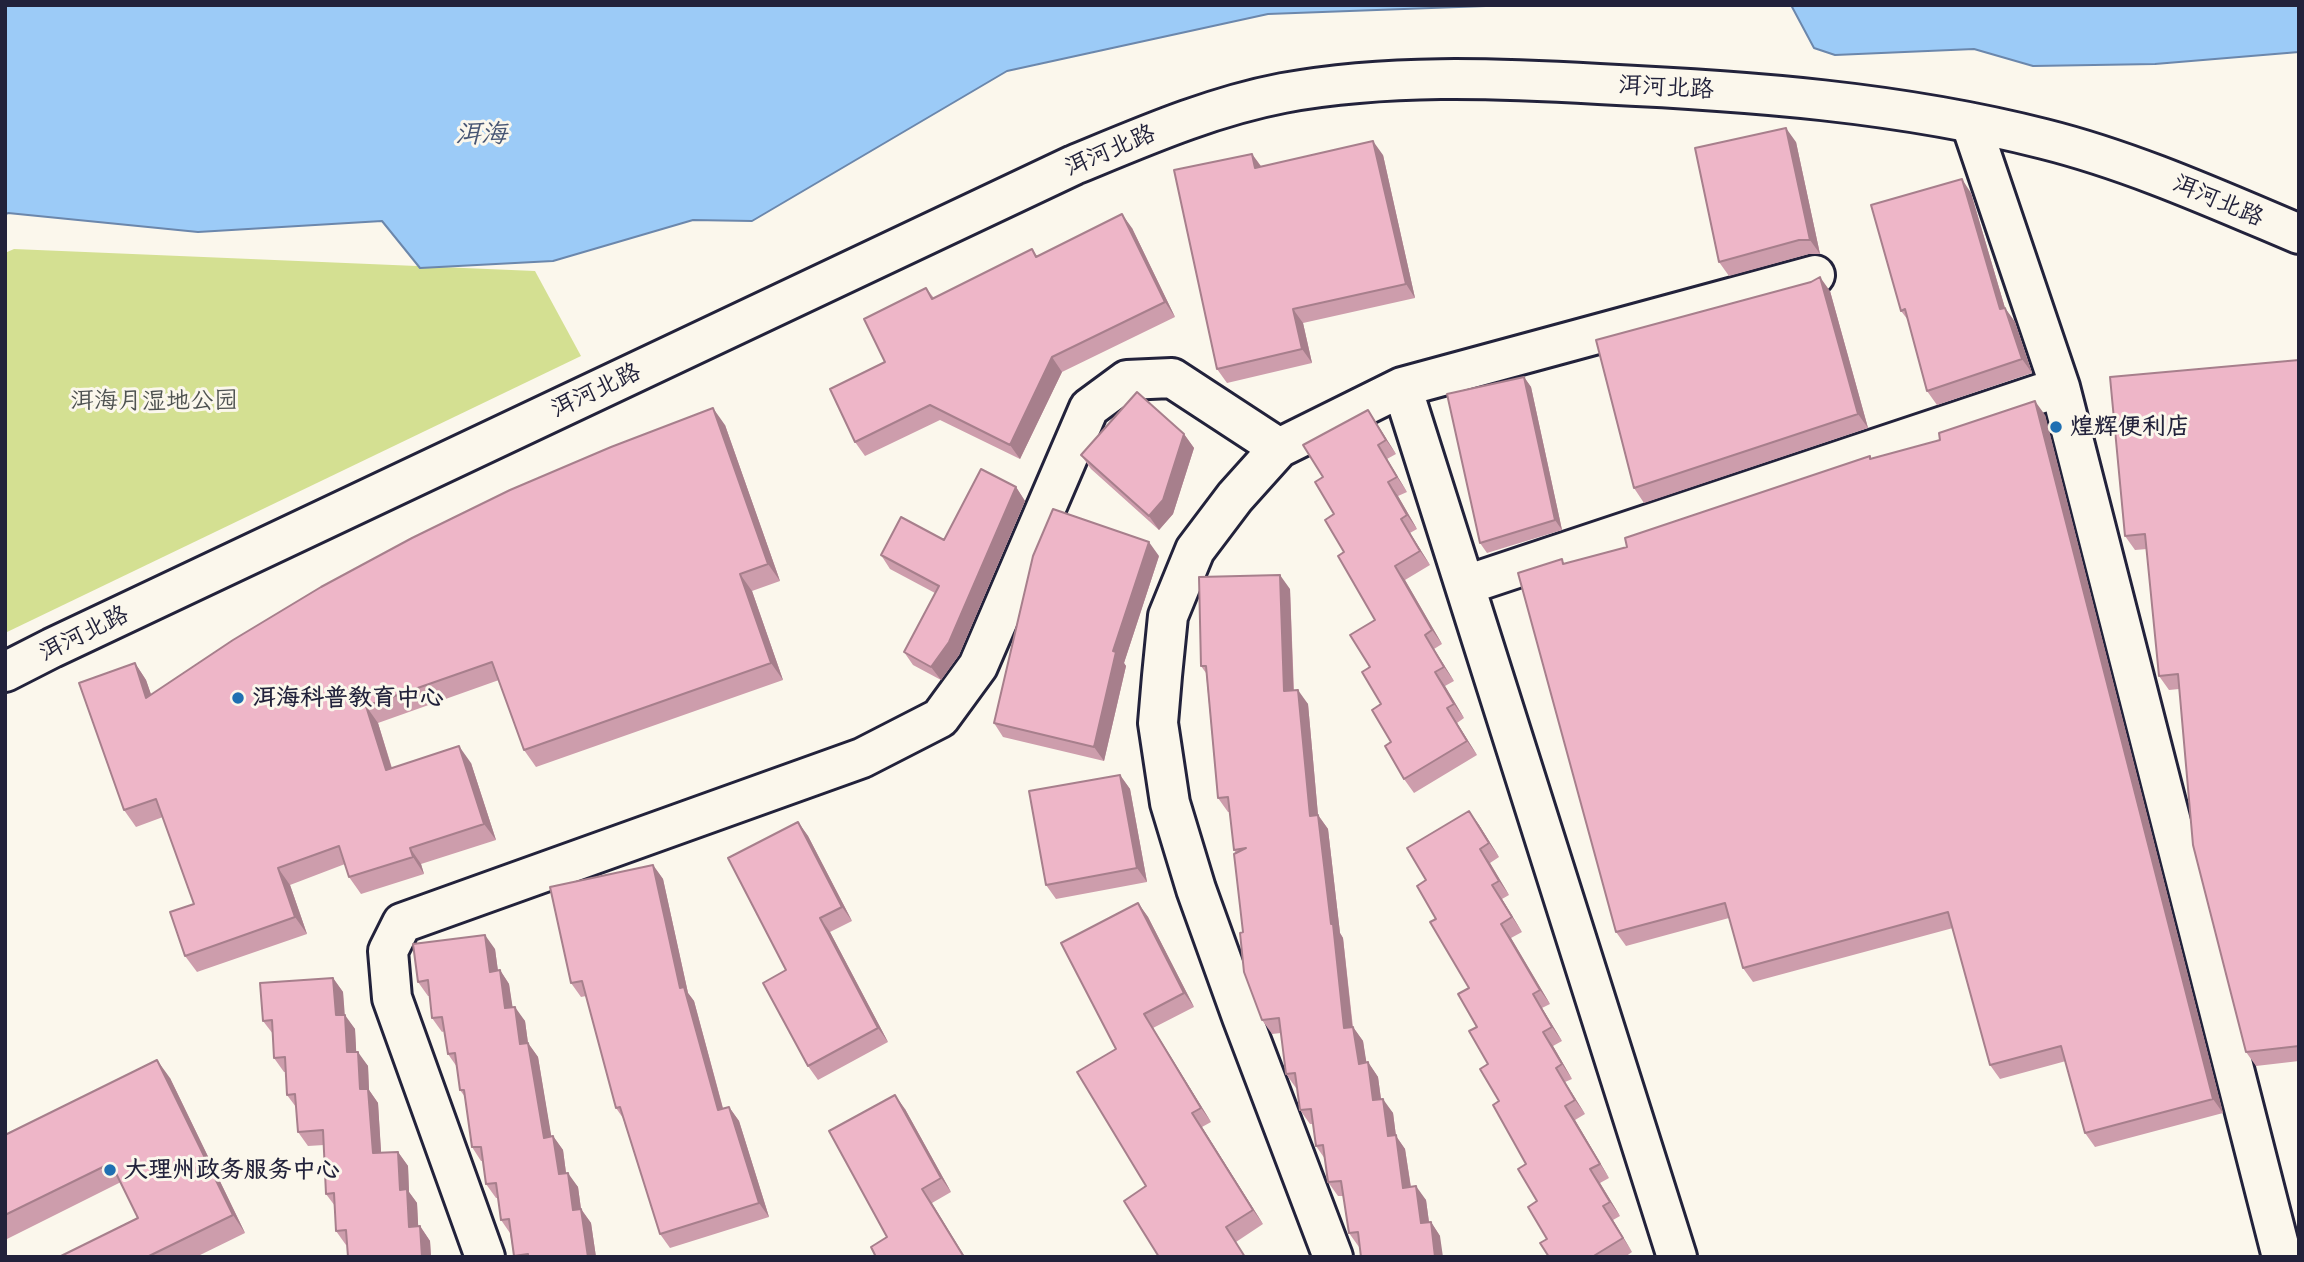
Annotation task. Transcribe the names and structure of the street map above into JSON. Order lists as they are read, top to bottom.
{
  "streets": {
    "street": ["洱河北路"]
  },
  "water": ["洱海"],
  "parks": ["洱海月湿地公园"],
  "places": ["煌辉便利店", "洱海科普教育中心", "大理州政务服务中心"]
}
